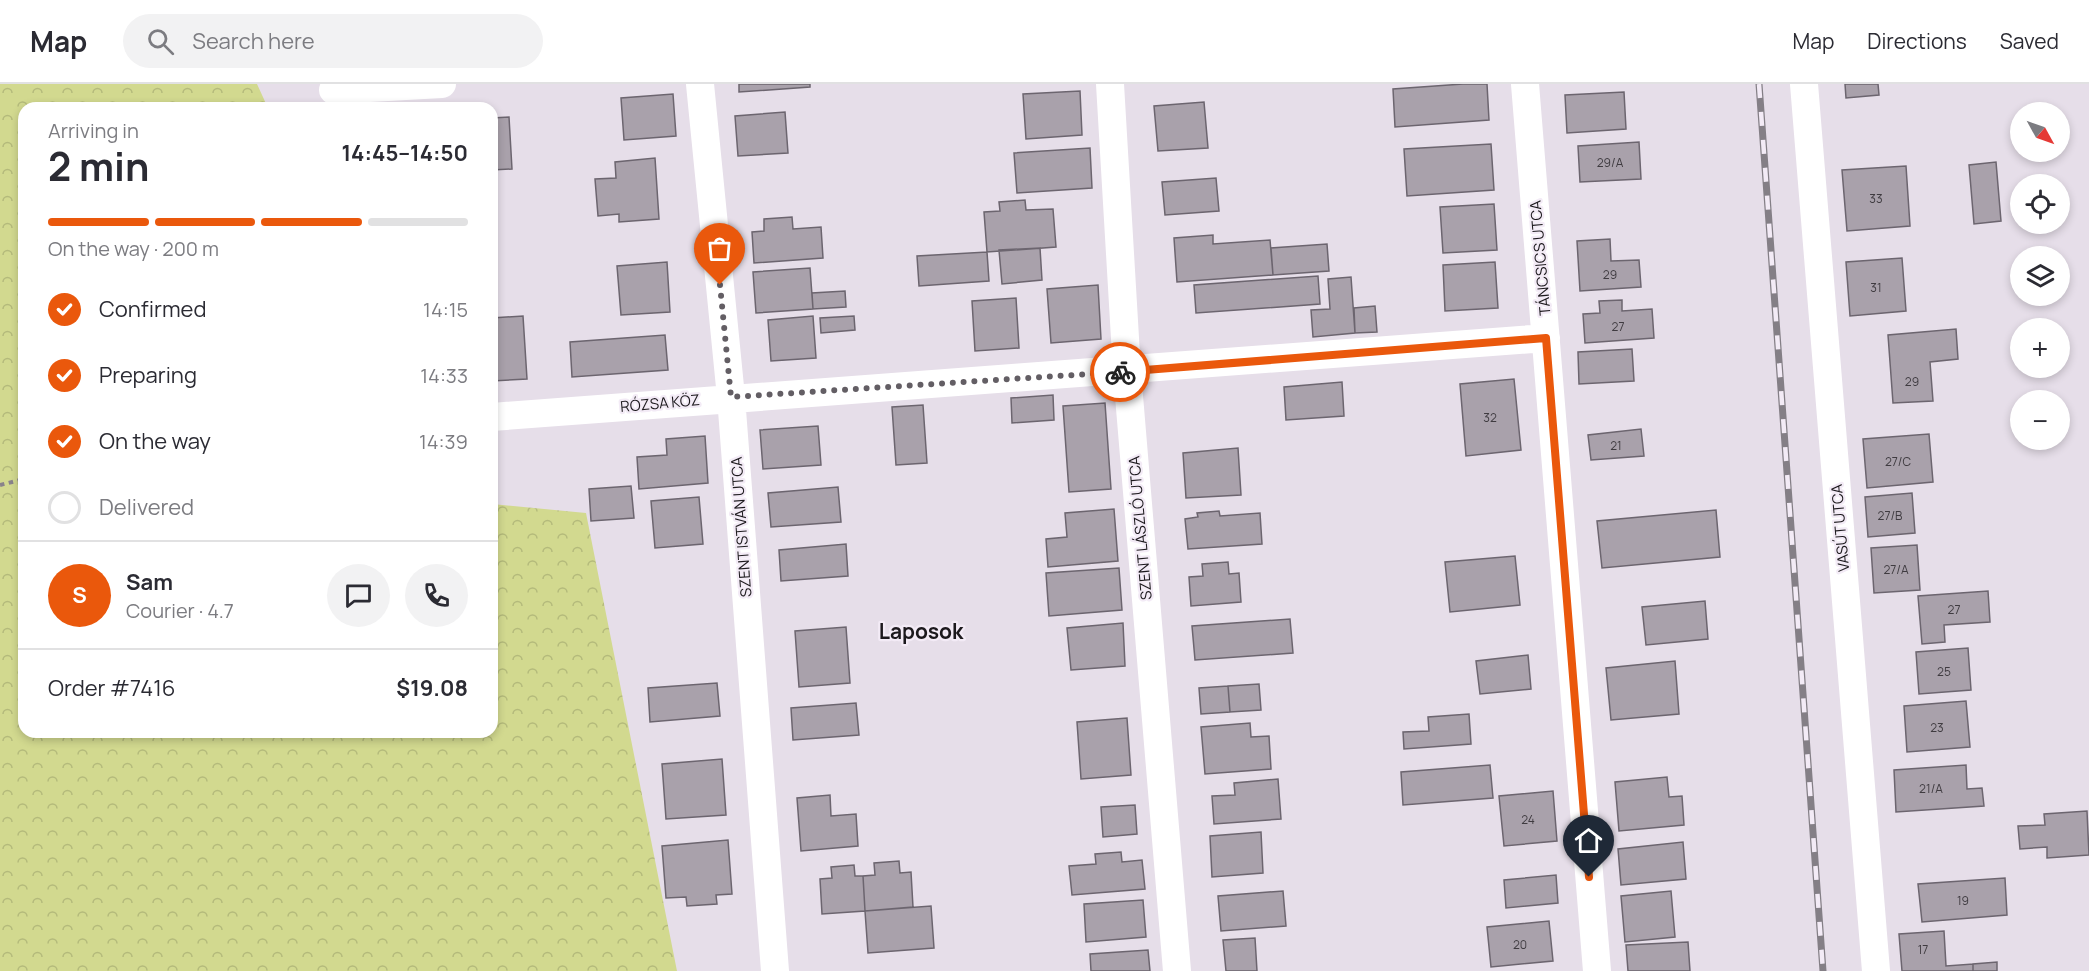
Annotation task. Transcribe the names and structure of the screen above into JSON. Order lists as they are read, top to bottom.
{
  "streets": {
    "street": [
      "TÁNCSICS UTCA",
      "RÓZSA KÖZ",
      "SZENT ISTVÁN UTCA",
      "SZENT LÁSZLÓ UTCA",
      "VASÚT UTCA"
    ]
  },
  "crossings": [
    ["TÁNCSICS UTCA", "RÓZSA KÖZ"],
    ["RÓZSA KÖZ", "SZENT ISTVÁN UTCA"],
    ["RÓZSA KÖZ", "SZENT LÁSZLÓ UTCA"]
  ],
  "districts": ["Laposok"],
  "house_numbers": [
    "29/A",
    "33",
    "29",
    "31",
    "27",
    "29",
    "32",
    "21",
    "27/C",
    "27/B",
    "27/A",
    "27",
    "25",
    "23",
    "21/A",
    "24",
    "19",
    "20",
    "17"
  ],
  "north": "bottom right",
  "page": {
    "header": "Map",
    "search": "Search here",
    "nav": ["Map", "Directions", "Saved"],
    "map_buttons": ["+", "−"],
    "heading": ["2 min", "Arriving in", "14:45–14:50"],
    "panel": [
      "Sam",
      "Courier · 4.7",
      "Order #7416",
      "$19.08"
    ],
    "bar": "On the way · 200 m",
    "list": [
      ["Confirmed", "14:15"],
      ["Preparing", "14:33"],
      ["On the way", "14:39"],
      "Delivered"
    ],
    "round": "S"
  }
}
